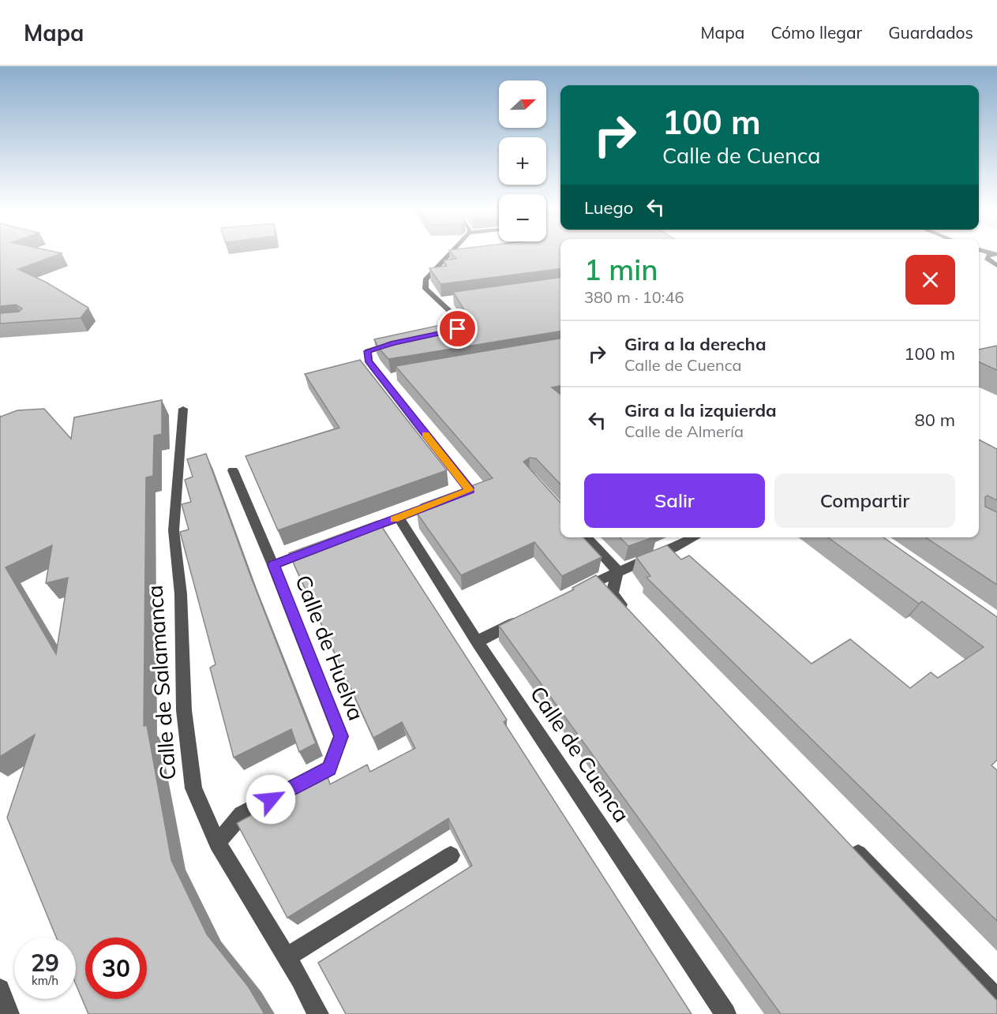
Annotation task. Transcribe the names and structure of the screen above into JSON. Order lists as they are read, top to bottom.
{
  "streets": {
    "street": ["Calle de Huelva", "Calle de Salamanca", "Calle de Cuenca"]
  },
  "crossings": [
    ["Calle de Huelva", "Calle de Salamanca"]
  ],
  "north": "right",
  "page": {
    "header": "Mapa",
    "nav": ["Mapa", "Cómo llegar", "Guardados"],
    "map_buttons": ["+", "−"],
    "turn": ["100 m", "Calle de Cuenca"],
    "then": "Luego",
    "heading": ["1 min", "380 m · 10:46"],
    "list": [
      {
        "name": "Gira a la derecha",
        "note": "Calle de Cuenca",
        "value": "100 m"
      },
      {
        "name": "Gira a la izquierda",
        "note": "Calle de Almería",
        "value": "80 m"
      }
    ],
    "buttons": ["Salir", "Compartir"],
    "speed": "29 km/h",
    "limit": "30"
  }
}
